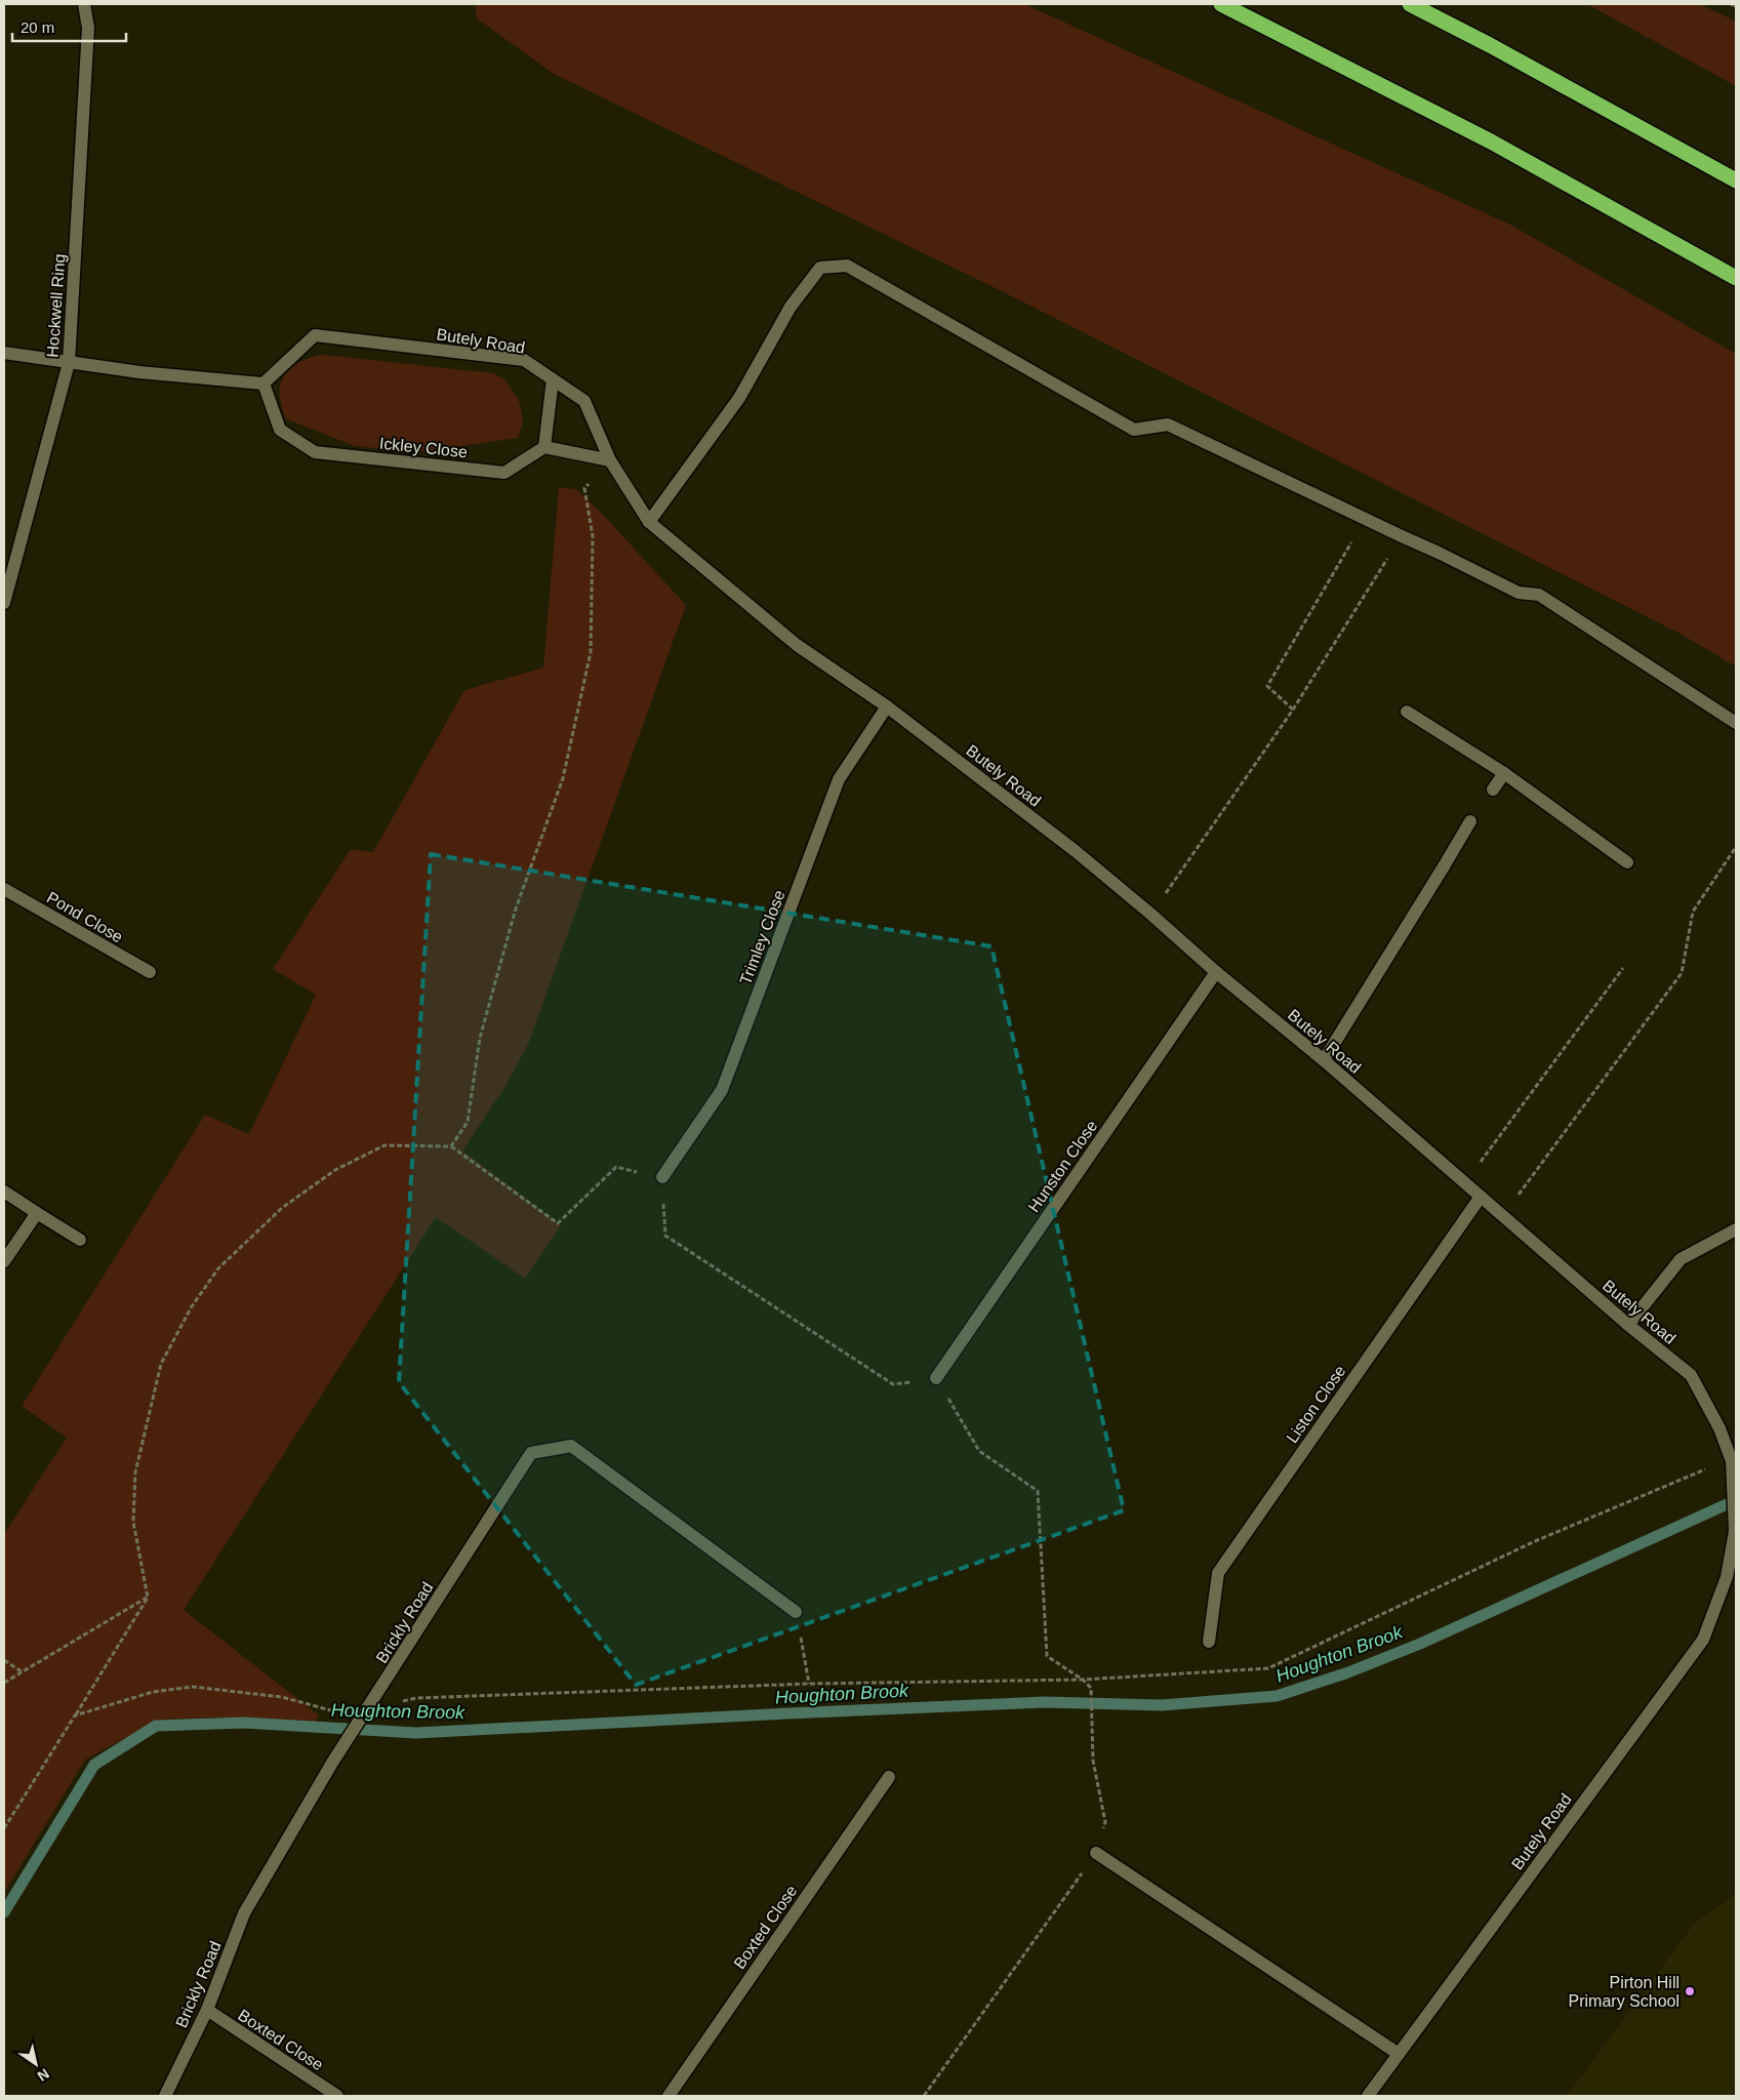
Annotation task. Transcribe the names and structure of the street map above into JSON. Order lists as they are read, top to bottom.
{
  "streets": {
    "street": [
      "Hockwell Ring",
      "Butely Road",
      "Ickley Close",
      "Pond Close",
      "Trimley Close",
      "Hunston Close",
      "Liston Close",
      "Brickly Road",
      "Boxted Close"
    ]
  },
  "crossings": [
    ["Butely Road", "Ickley Close"],
    ["Butely Road", "Trimley Close"],
    ["Butely Road", "Hunston Close"],
    ["Butely Road", "Liston Close"],
    ["Brickly Road", "Boxted Close"]
  ],
  "water": ["Houghton Brook"],
  "places": ["Pirton Hill Primary School"],
  "scale_bar": "20 m",
  "north": "bottom right"
}
